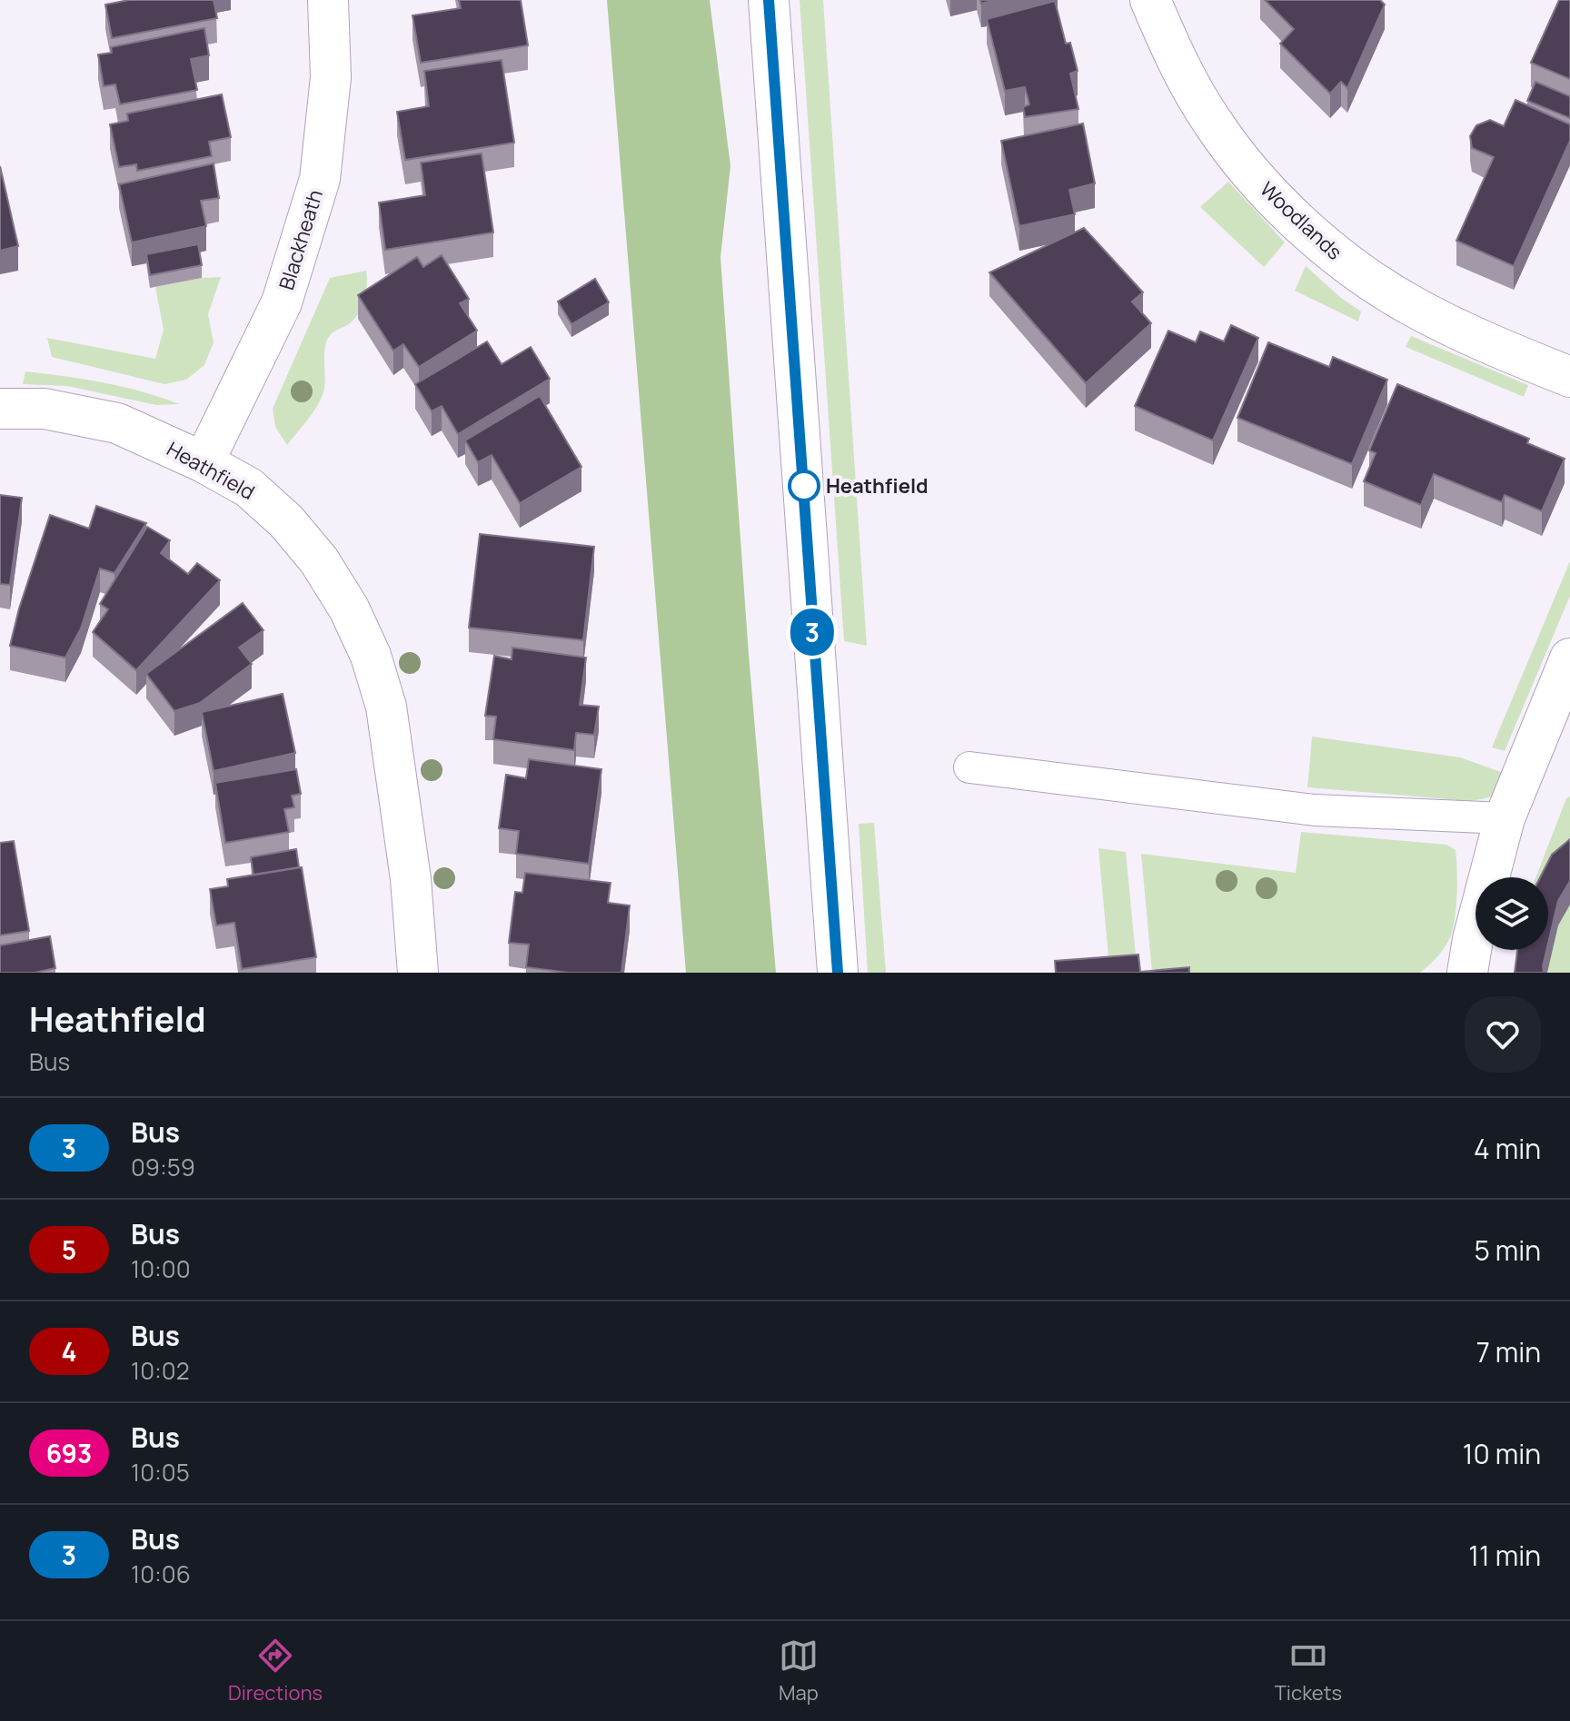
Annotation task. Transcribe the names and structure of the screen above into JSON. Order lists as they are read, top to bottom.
{
  "streets": {
    "street": ["Woodlands", "Blackheath", "Heathfield"]
  },
  "crossings": [
    ["Blackheath", "Heathfield"]
  ],
  "places": ["Heathfield"],
  "lines": ["bus line 3"],
  "page": {
    "on_map": "3",
    "heading": ["Heathfield", "Bus"],
    "list": [
      {
        "mark": "3",
        "name": "Bus",
        "note": "09:59",
        "value": "4 min"
      },
      {
        "mark": "5",
        "name": "Bus",
        "note": "10:00",
        "value": "5 min"
      },
      {
        "mark": "4",
        "name": "Bus",
        "note": "10:02",
        "value": "7 min"
      },
      {
        "mark": "693",
        "name": "Bus",
        "note": "10:05",
        "value": "10 min"
      },
      {
        "mark": "3",
        "name": "Bus",
        "note": "10:06",
        "value": "11 min"
      }
    ],
    "tabs": ["Directions", "Map", "Tickets"]
  }
}
